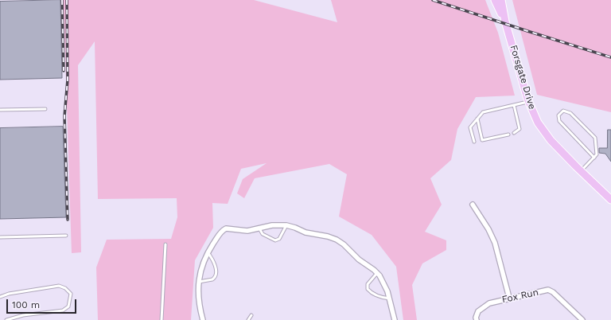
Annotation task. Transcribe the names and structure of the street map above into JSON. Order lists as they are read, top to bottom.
{
  "streets": {
    "main road": ["Forsgate Drive"],
    "street": ["Fox Run"]
  },
  "scale_bar": "100 m"
}
